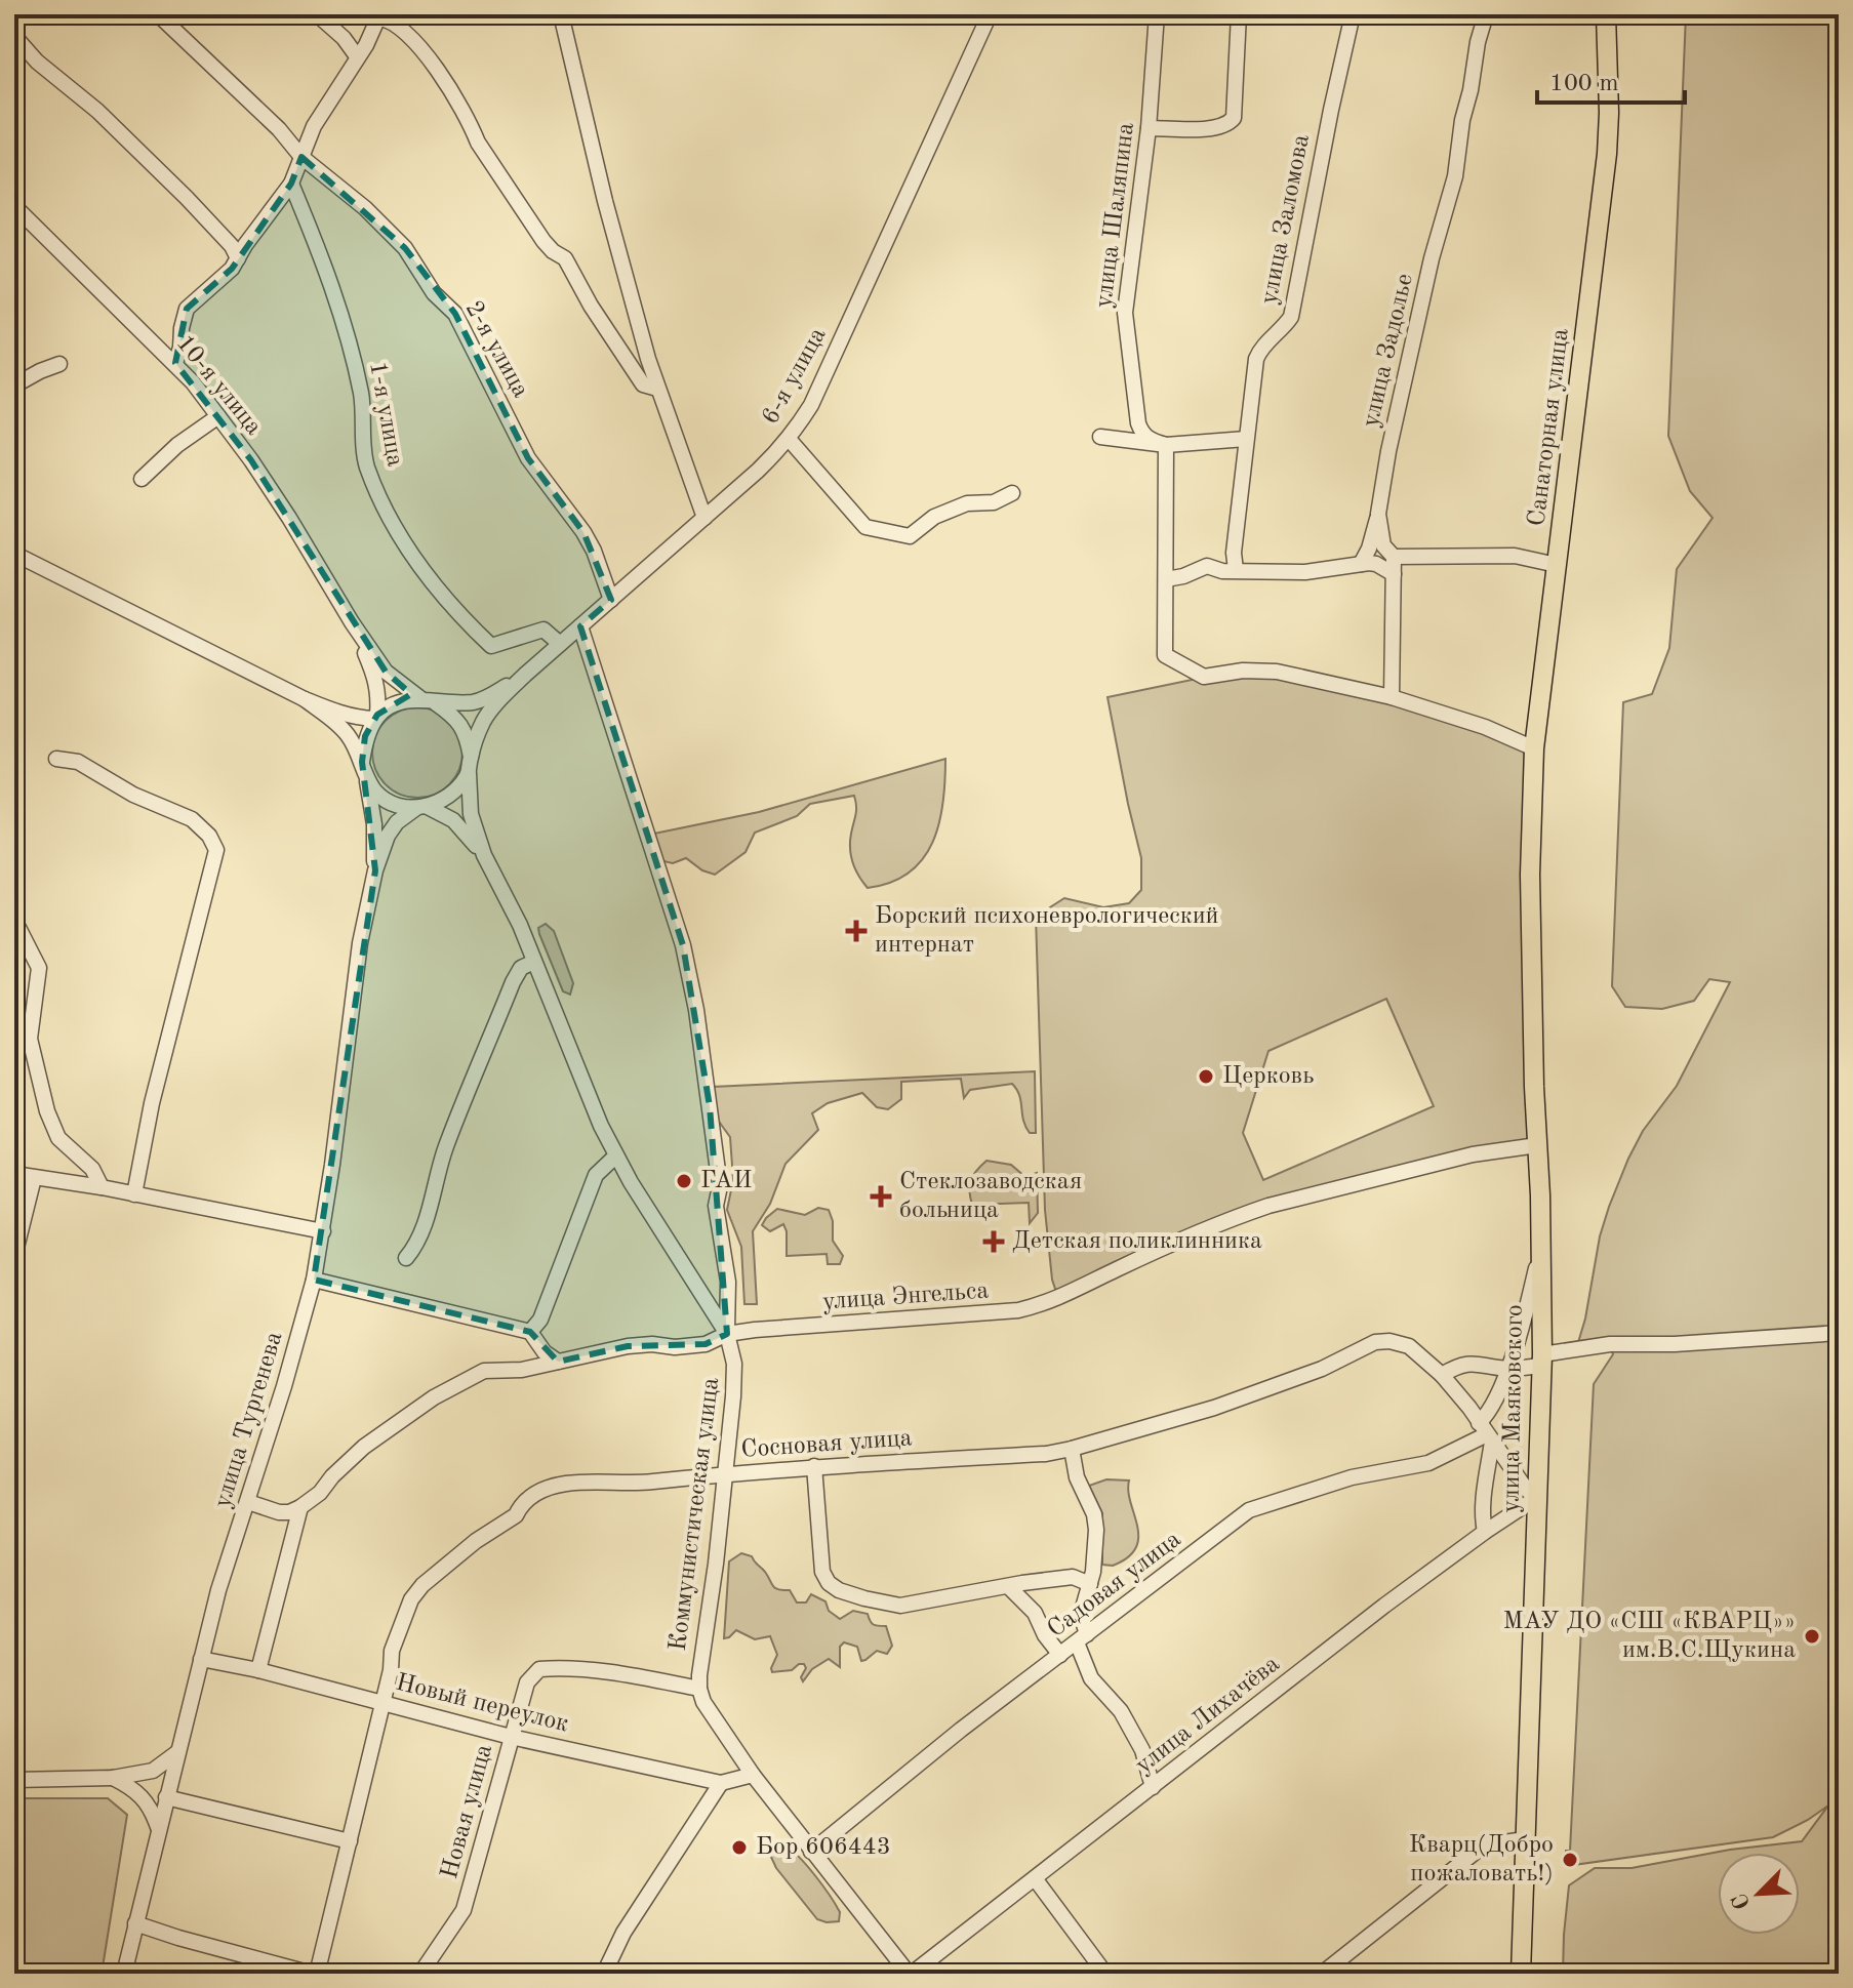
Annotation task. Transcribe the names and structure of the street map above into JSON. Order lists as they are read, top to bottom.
{
  "streets": {
    "main road": ["Санаторная улица", "улица Маяковского"],
    "street": [
      "улица Шаляпина",
      "улица Заломова",
      "2-я улица",
      "улица Задолье",
      "6-я улица",
      "10-я улица",
      "1-я улица",
      "улица Энгельса",
      "улица Тургенева",
      "Сосновая улица",
      "Коммунистическая улица",
      "Садовая улица",
      "Новый переулок",
      "улица Лихачёва",
      "Новая улица"
    ]
  },
  "crossings": [
    ["2-я улица", "6-я улица"],
    ["6-я улица", "1-я улица"],
    ["10-я улица", "улица Тургенева"],
    ["10-я улица", "Коммунистическая улица"],
    ["Санаторная улица", "улица Маяковского"],
    ["улица Энгельса", "улица Маяковского"],
    ["улица Энгельса", "Коммунистическая улица"],
    ["улица Маяковского", "Сосновая улица"],
    ["улица Маяковского", "улица Лихачёва"],
    ["улица Тургенева", "Коммунистическая улица"],
    ["улица Тургенева", "Новый переулок"],
    ["Сосновая улица", "Коммунистическая улица"],
    ["Сосновая улица", "Садовая улица"],
    ["Сосновая улица", "Новый переулок"],
    ["Сосновая улица", "улица Лихачёва"],
    ["Коммунистическая улица", "Садовая улица"],
    ["Коммунистическая улица", "Новый переулок"],
    ["Коммунистическая улица", "улица Лихачёва"],
    ["Коммунистическая улица", "Новая улица"],
    ["Новый переулок", "Новая улица"]
  ],
  "places": {
    "health": ["Борский психоневрологический интернат", "Стеклозаводская больница", "Детская поликлинника"],
    "other": [
      "Церковь",
      "ГАИ",
      "МАУ ДО «СШ «КВАРЦ»» им.В.С.Щукина",
      "Бор 606443",
      "Кварц(Добро пожаловать!)"
    ]
  },
  "scale_bar": "100 m",
  "north": "bottom left"
}
